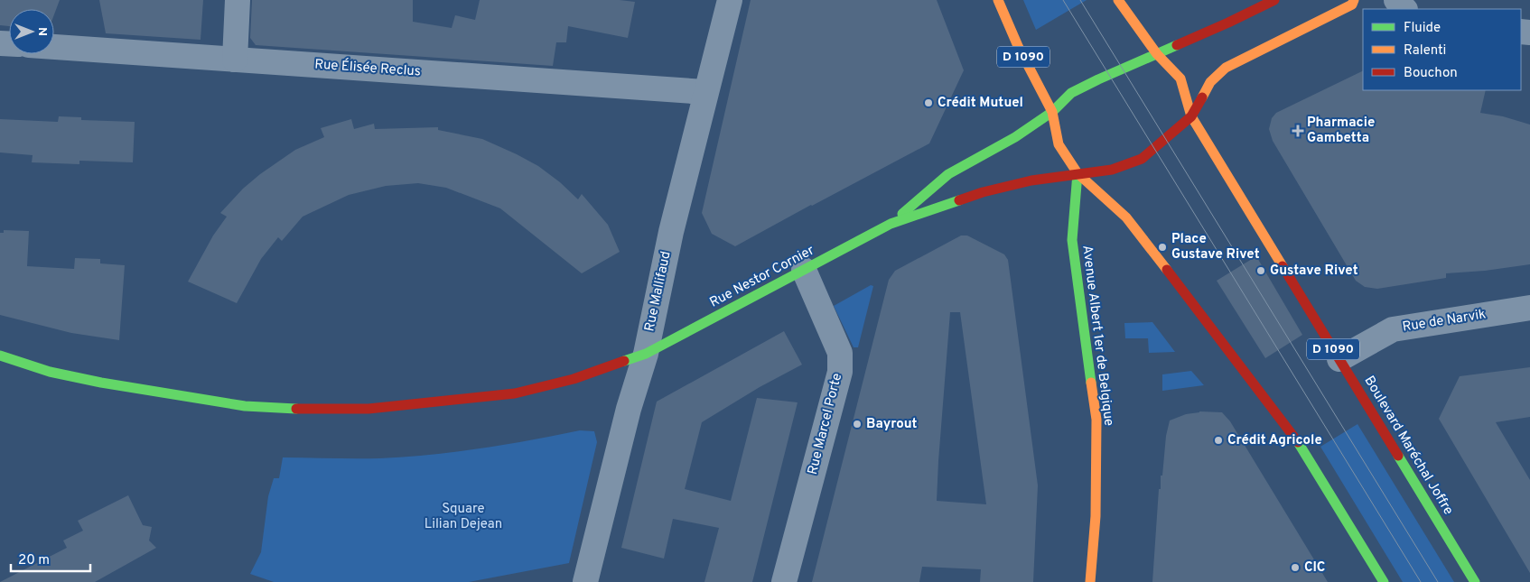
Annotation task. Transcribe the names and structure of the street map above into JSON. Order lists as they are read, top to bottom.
{
  "streets": {
    "street": [
      "D 1090",
      "Rue Élisée Reclus",
      "Rue Nestor Cornier",
      "Rue Mallifaud",
      "Rue de Narvik",
      "Avenue Albert 1er de Belgique",
      "Rue Marcel Porte",
      "Boulevard Maréchal Joffre"
    ]
  },
  "crossings": [
    ["D 1090", "Rue Nestor Cornier"],
    ["D 1090", "Avenue Albert 1er de Belgique"],
    ["D 1090", "Boulevard Maréchal Joffre"],
    ["Rue Élisée Reclus", "Rue Mallifaud"],
    ["Rue Nestor Cornier", "Rue Mallifaud"],
    ["Rue Nestor Cornier", "Avenue Albert 1er de Belgique"],
    ["Rue Nestor Cornier", "Rue Marcel Porte"],
    ["Rue Nestor Cornier", "Boulevard Maréchal Joffre"],
    ["Rue de Narvik", "Boulevard Maréchal Joffre"],
    ["Avenue Albert 1er de Belgique", "Boulevard Maréchal Joffre"]
  ],
  "parks": ["Square Lilian Dejean"],
  "places": {
    "other": [
      "Crédit Mutuel",
      "Place Gustave Rivet",
      "Gustave Rivet",
      "Bayrout",
      "Crédit Agricole",
      "CIC"
    ],
    "health": ["Pharmacie Gambetta"]
  },
  "legend": ["Fluide", "Ralenti", "Bouchon"],
  "scale_bar": "20 m",
  "north": "right"
}
